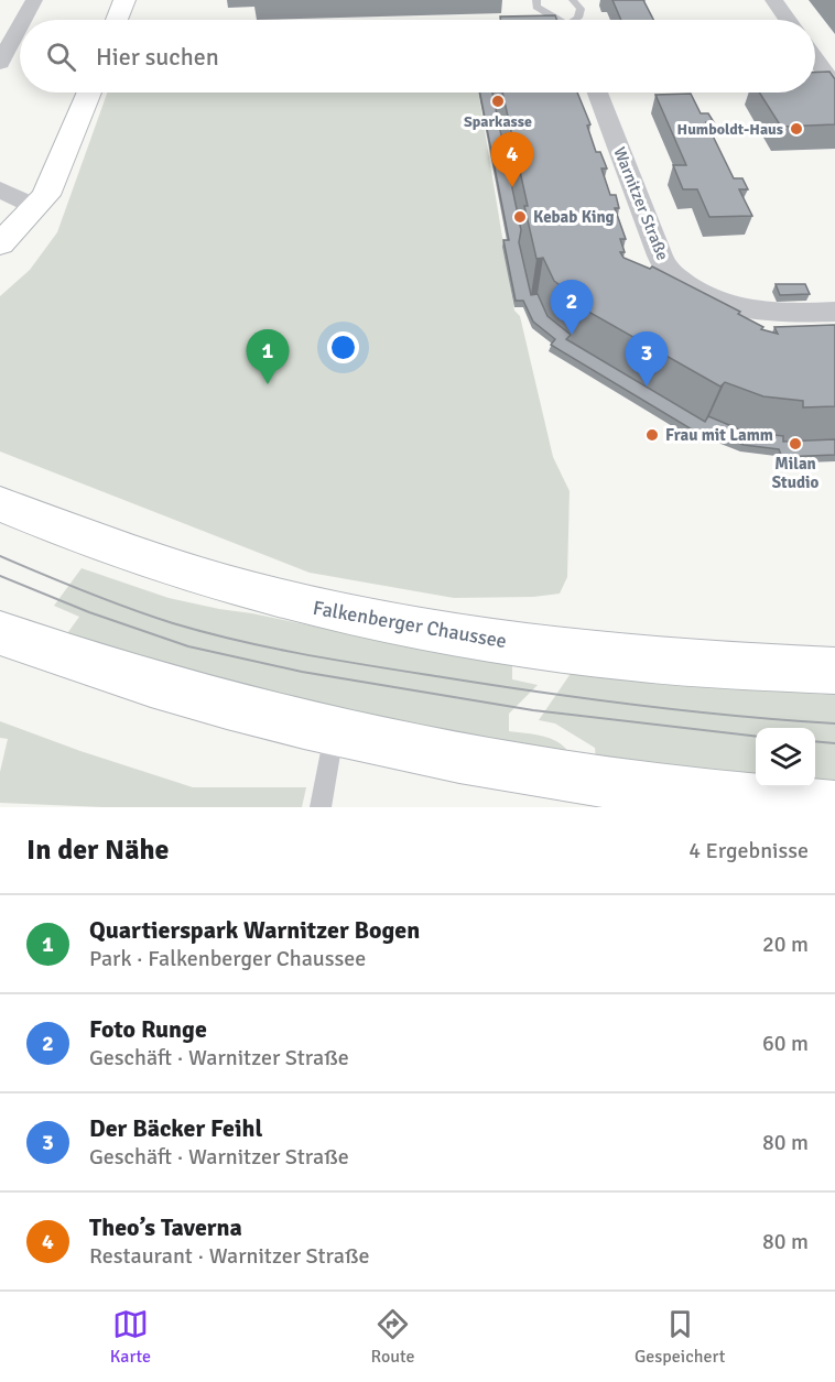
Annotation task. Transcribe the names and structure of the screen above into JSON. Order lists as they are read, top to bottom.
{
  "streets": {
    "main road": ["Falkenberger Chaussee"],
    "street": ["Warnitzer Straße"]
  },
  "places": [
    "Sparkasse",
    "Humboldt-Haus",
    "Kebab King",
    "Frau mit Lamm",
    "Milan Studio"
  ],
  "page": {
    "search": "Hier suchen",
    "pins": [
      "4",
      "2",
      "1",
      "3"
    ],
    "heading": ["In der Nähe", "4 Ergebnisse"],
    "list": [
      {
        "mark": "1",
        "name": "Quartierspark Warnitzer Bogen",
        "note": "Park · Falkenberger Chaussee",
        "value": "20 m"
      },
      {
        "mark": "2",
        "name": "Foto Runge",
        "note": "Geschäft · Warnitzer Straße",
        "value": "60 m"
      },
      {
        "mark": "3",
        "name": "Der Bäcker Feihl",
        "note": "Geschäft · Warnitzer Straße",
        "value": "80 m"
      },
      {
        "mark": "4",
        "name": "Theo’s Taverna",
        "note": "Restaurant · Warnitzer Straße",
        "value": "80 m"
      }
    ],
    "nav": ["Karte", "Route", "Gespeichert"]
  }
}
